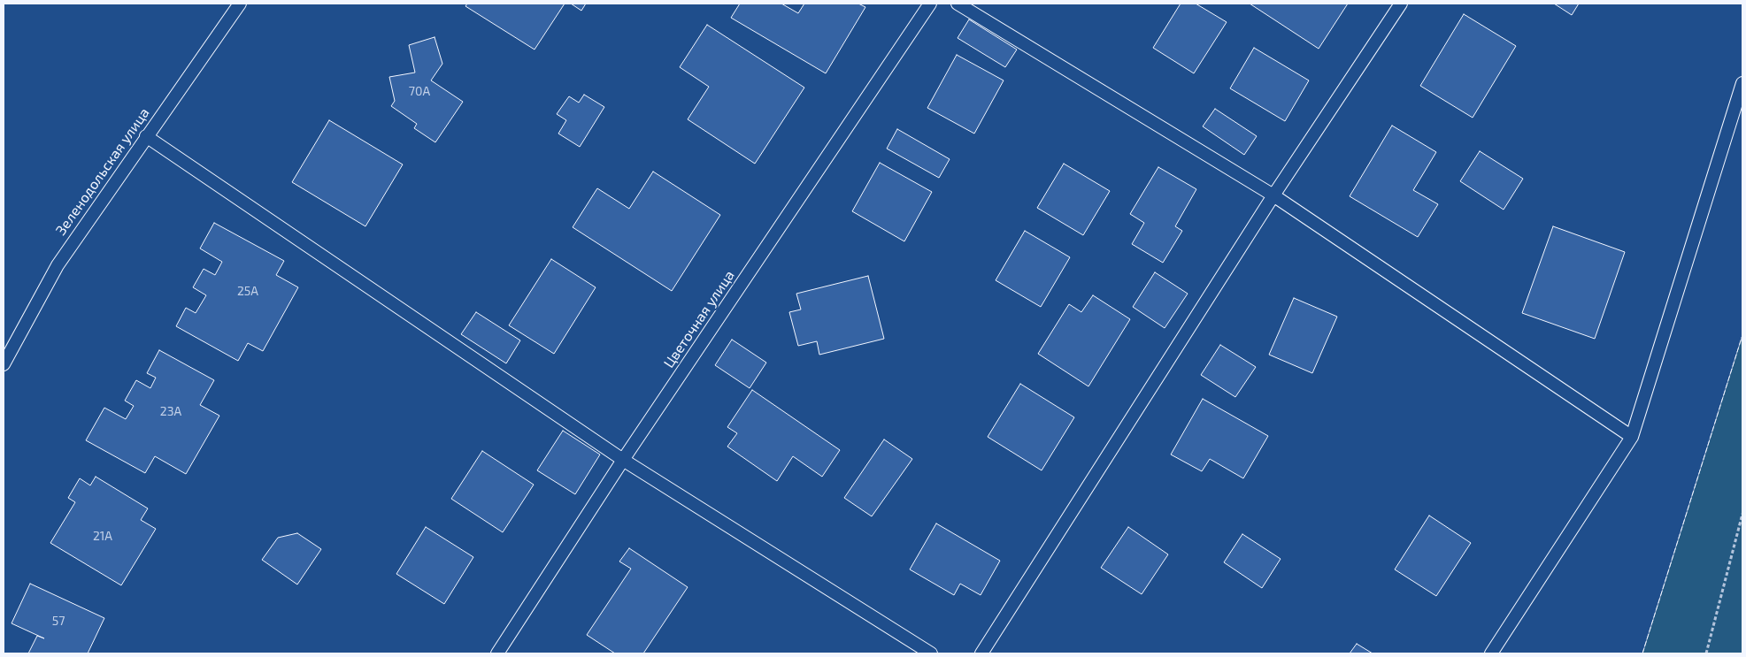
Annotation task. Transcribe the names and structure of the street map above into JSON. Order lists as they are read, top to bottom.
{
  "streets": {
    "lane": ["Зеленодольская улица", "Цветочная улица"]
  },
  "house_numbers": [
    "70А",
    "25А",
    "23А",
    "21А",
    "57"
  ]
}
